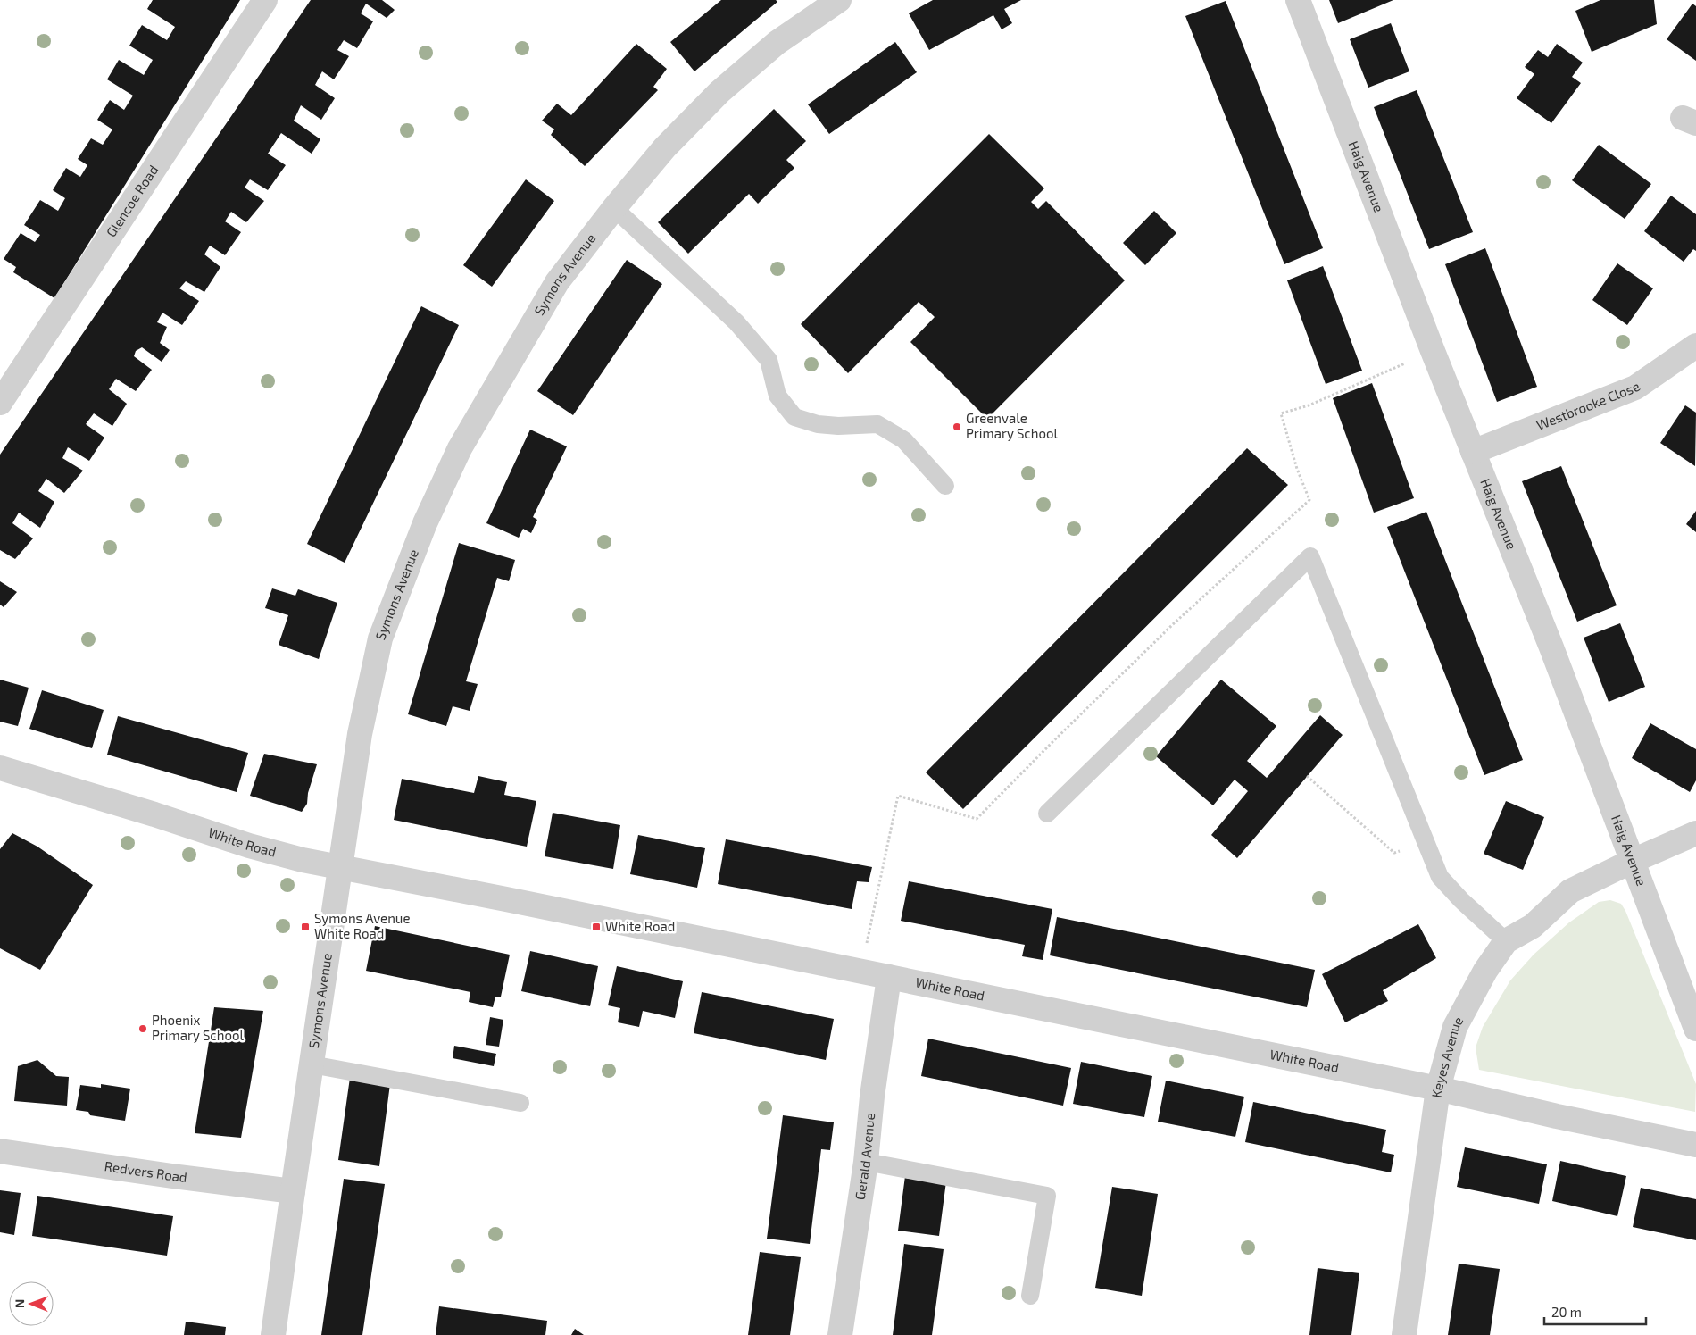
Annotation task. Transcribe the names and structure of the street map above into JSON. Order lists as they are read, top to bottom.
{
  "streets": {
    "street": [
      "Haig Avenue",
      "Glencoe Road",
      "Symons Avenue",
      "Westbrooke Close",
      "White Road",
      "Keyes Avenue",
      "Gerald Avenue",
      "Redvers Road"
    ]
  },
  "crossings": [
    ["Haig Avenue", "Westbrooke Close"],
    ["Haig Avenue", "Keyes Avenue"],
    ["Symons Avenue", "White Road"],
    ["Symons Avenue", "Redvers Road"],
    ["White Road", "Keyes Avenue"],
    ["White Road", "Gerald Avenue"]
  ],
  "places": {
    "other": ["Greenvale Primary School", "Phoenix Primary School"],
    "transit": ["Symons Avenue White Road", "White Road"]
  },
  "scale_bar": "20 m",
  "north": "left"
}
